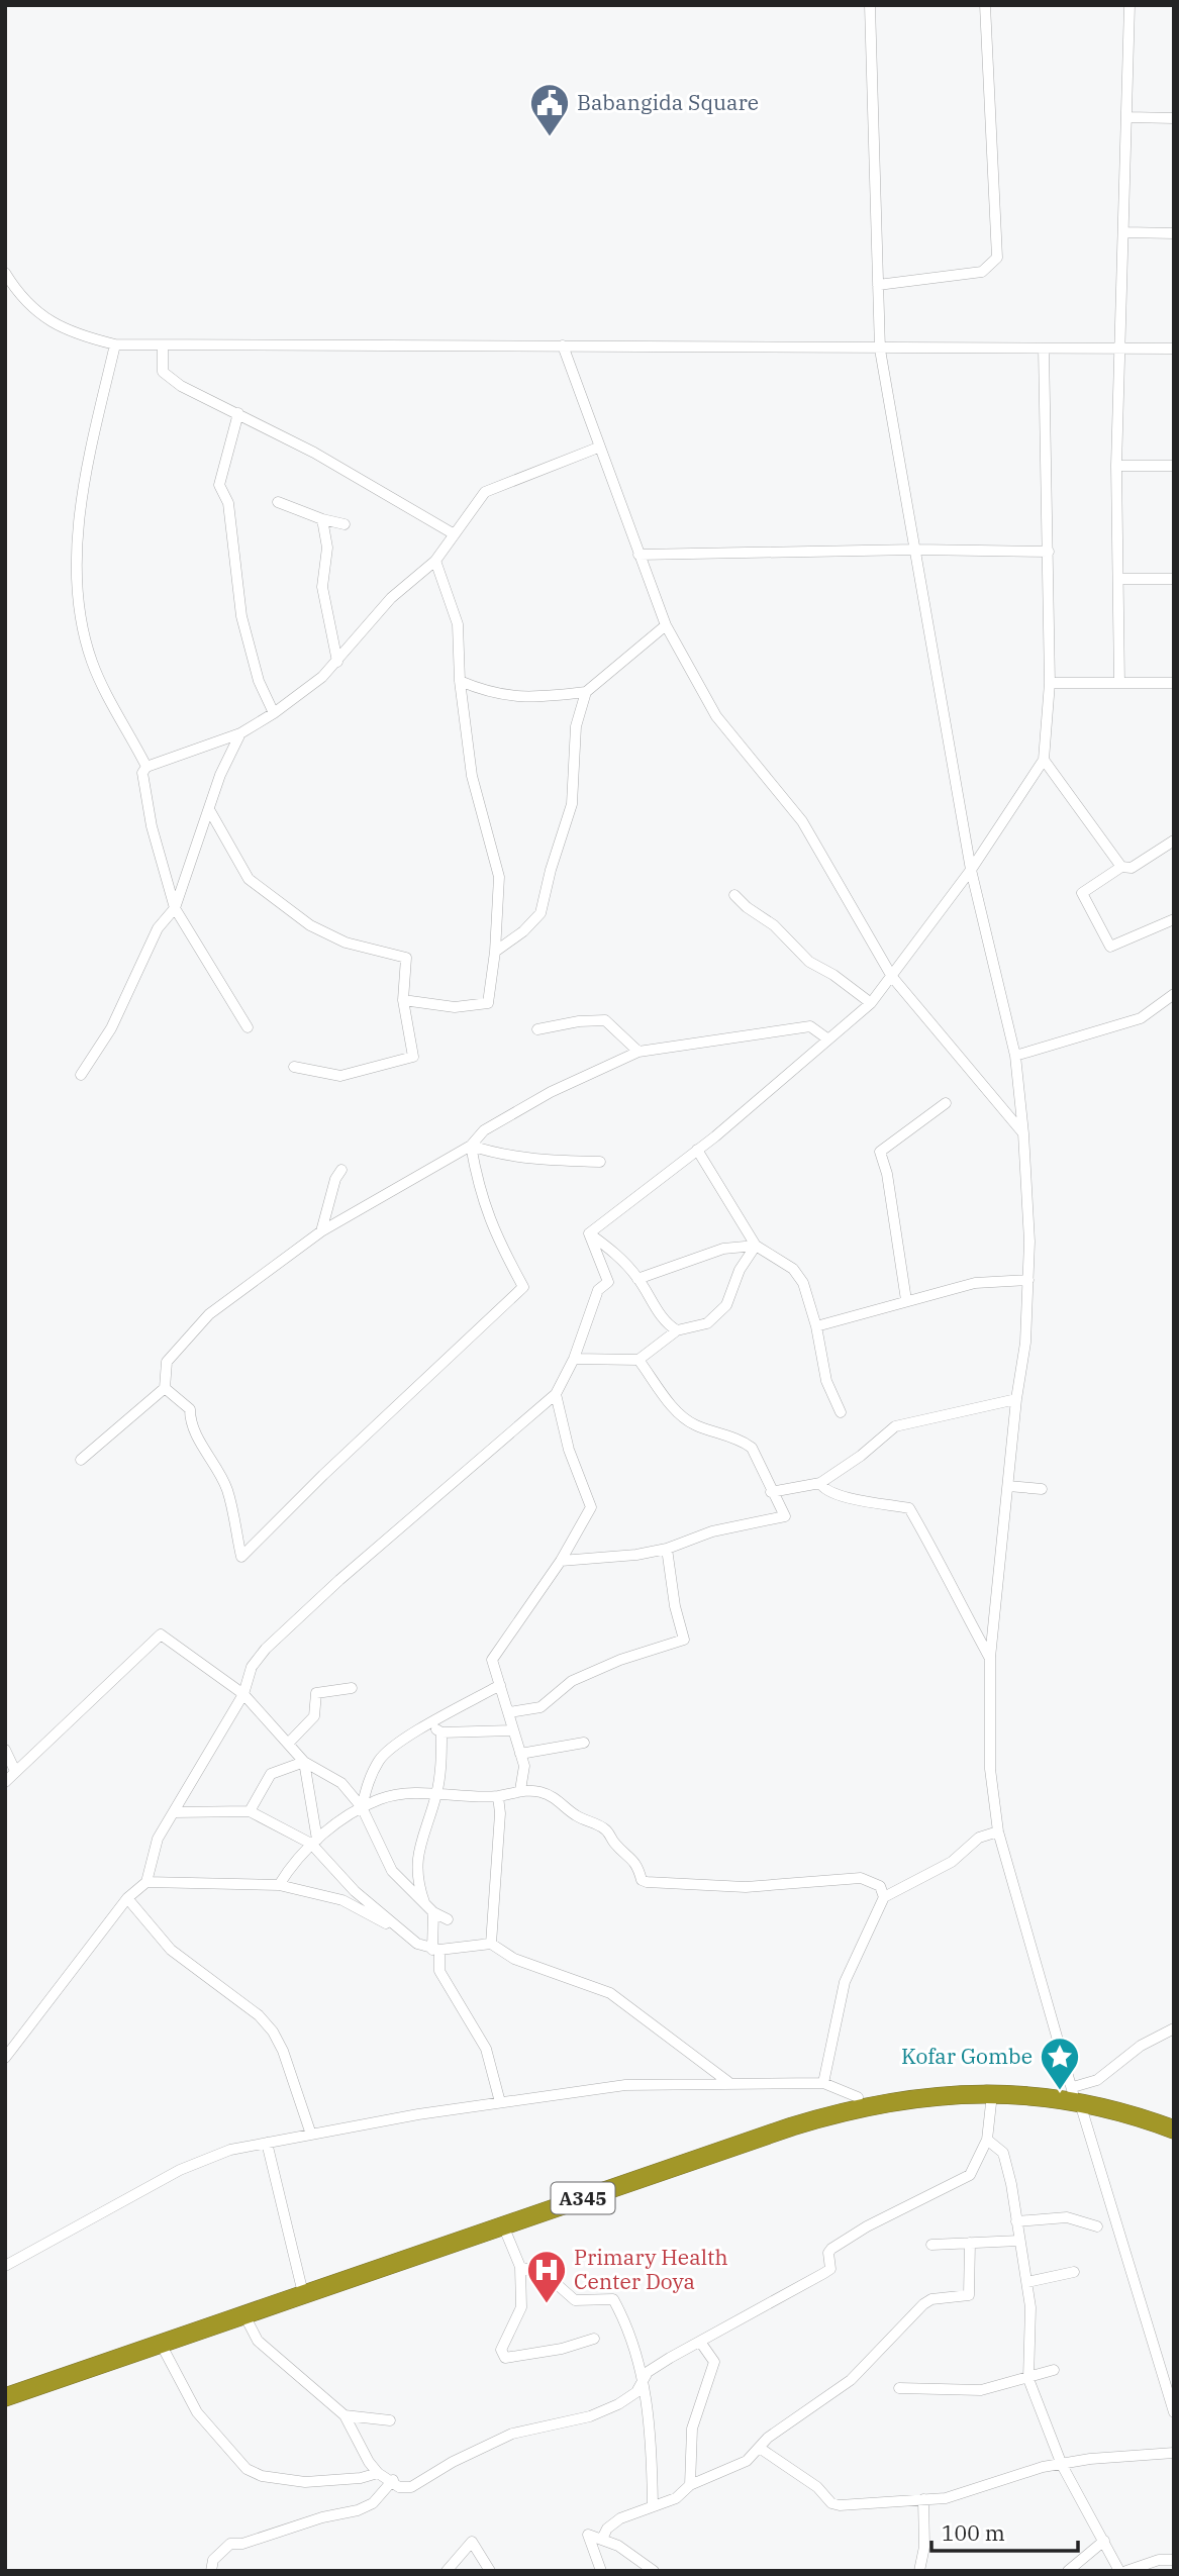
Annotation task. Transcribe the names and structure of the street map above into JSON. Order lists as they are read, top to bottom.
{
  "streets": {
    "highway": ["A345"]
  },
  "places": {
    "public building": ["Babangida Square"],
    "place": ["Kofar Gombe"],
    "hospital": ["Primary Health Center Doya"]
  },
  "scale_bar": "100 m"
}
